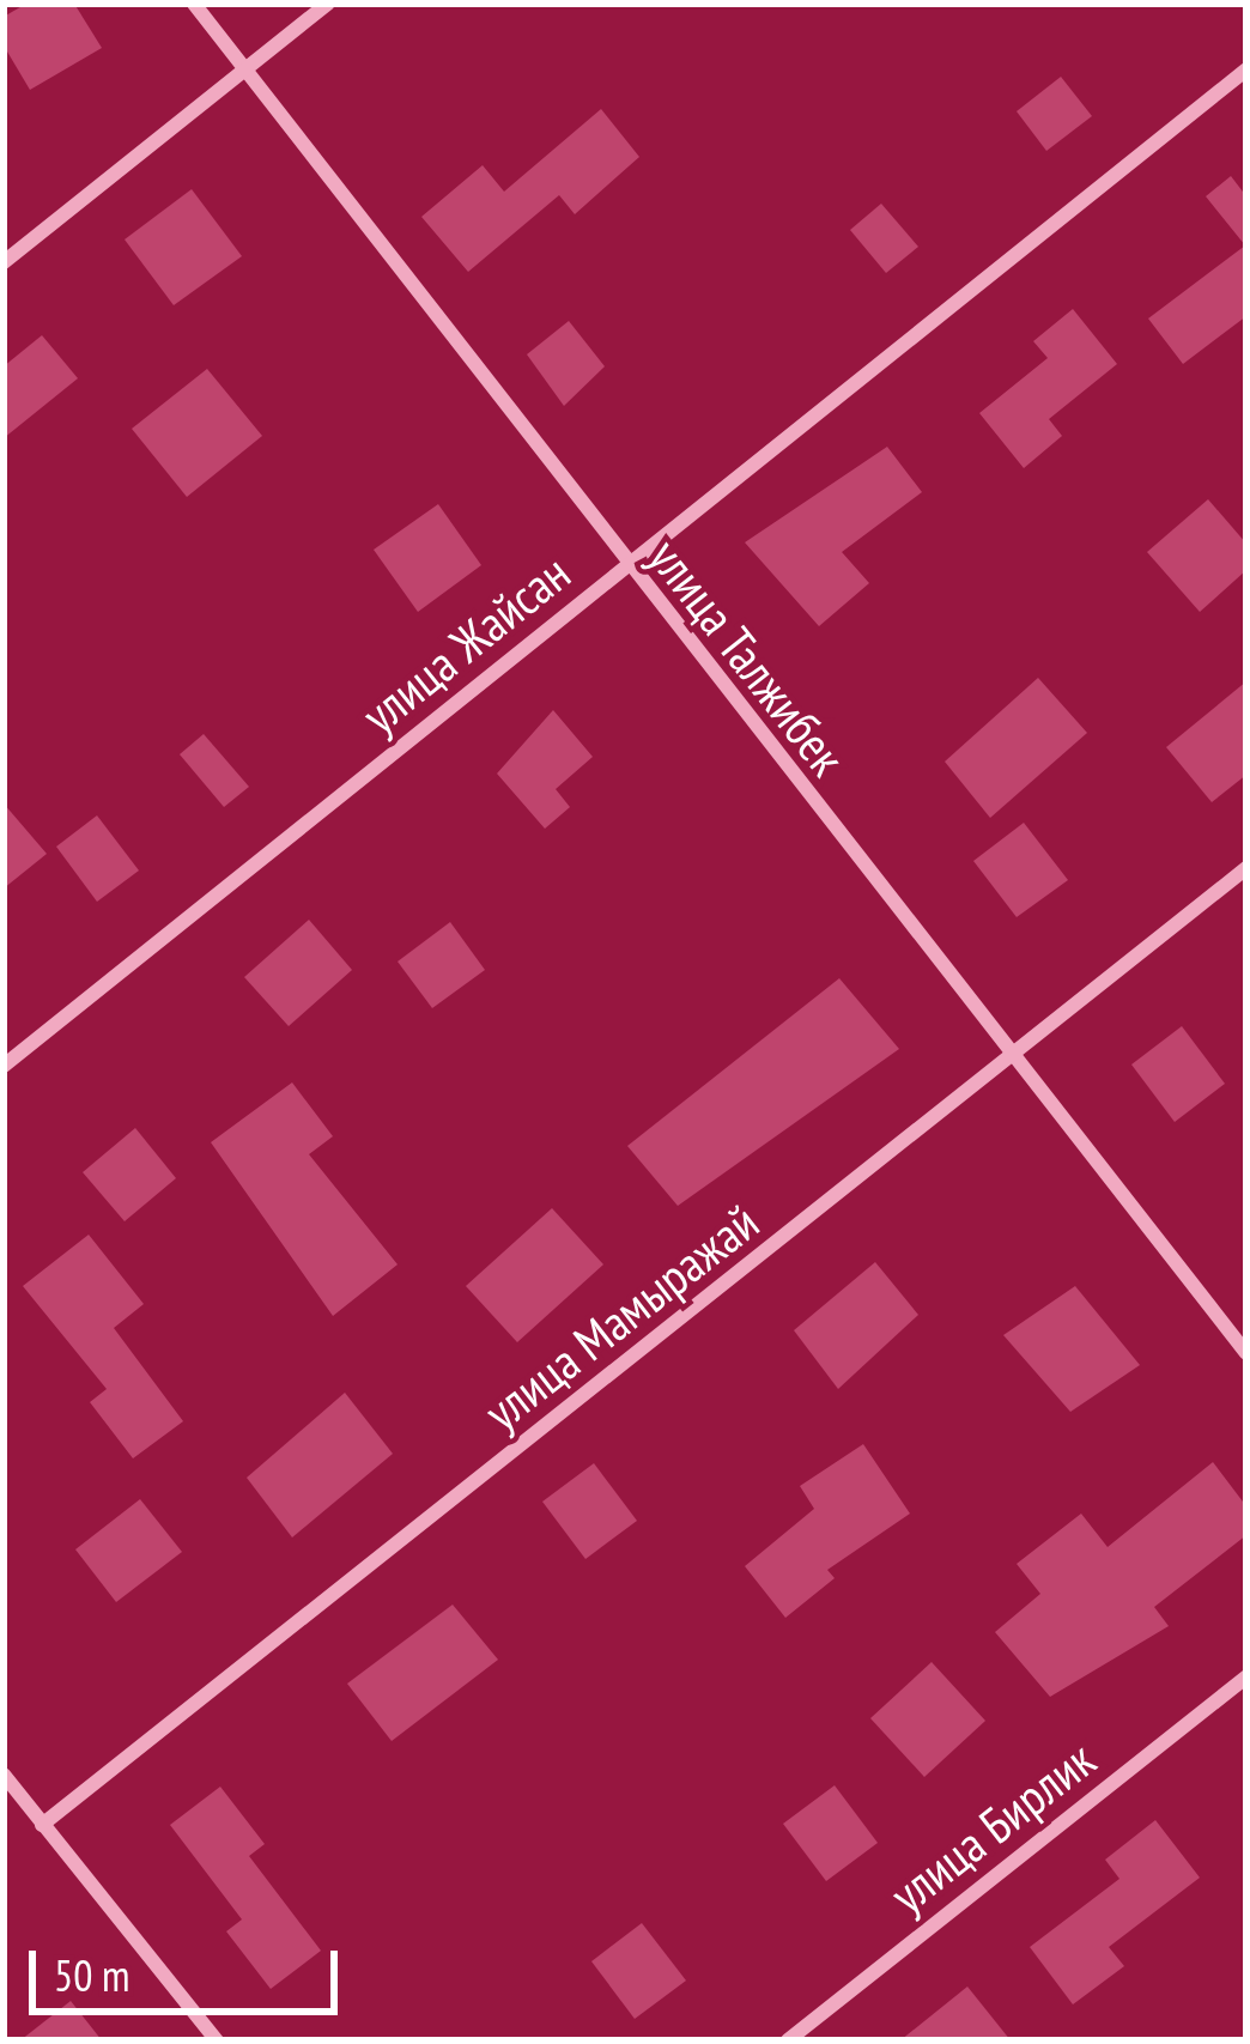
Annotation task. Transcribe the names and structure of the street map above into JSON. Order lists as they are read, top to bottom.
{
  "streets": {
    "street": [
      "улица Жайсан",
      "улица Талжибек",
      "улица Мамыражай",
      "улица Бирлик"
    ]
  },
  "crossings": [
    ["улица Жайсан", "улица Талжибек"],
    ["улица Талжибек", "улица Мамыражай"]
  ],
  "scale_bar": "50 m"
}
